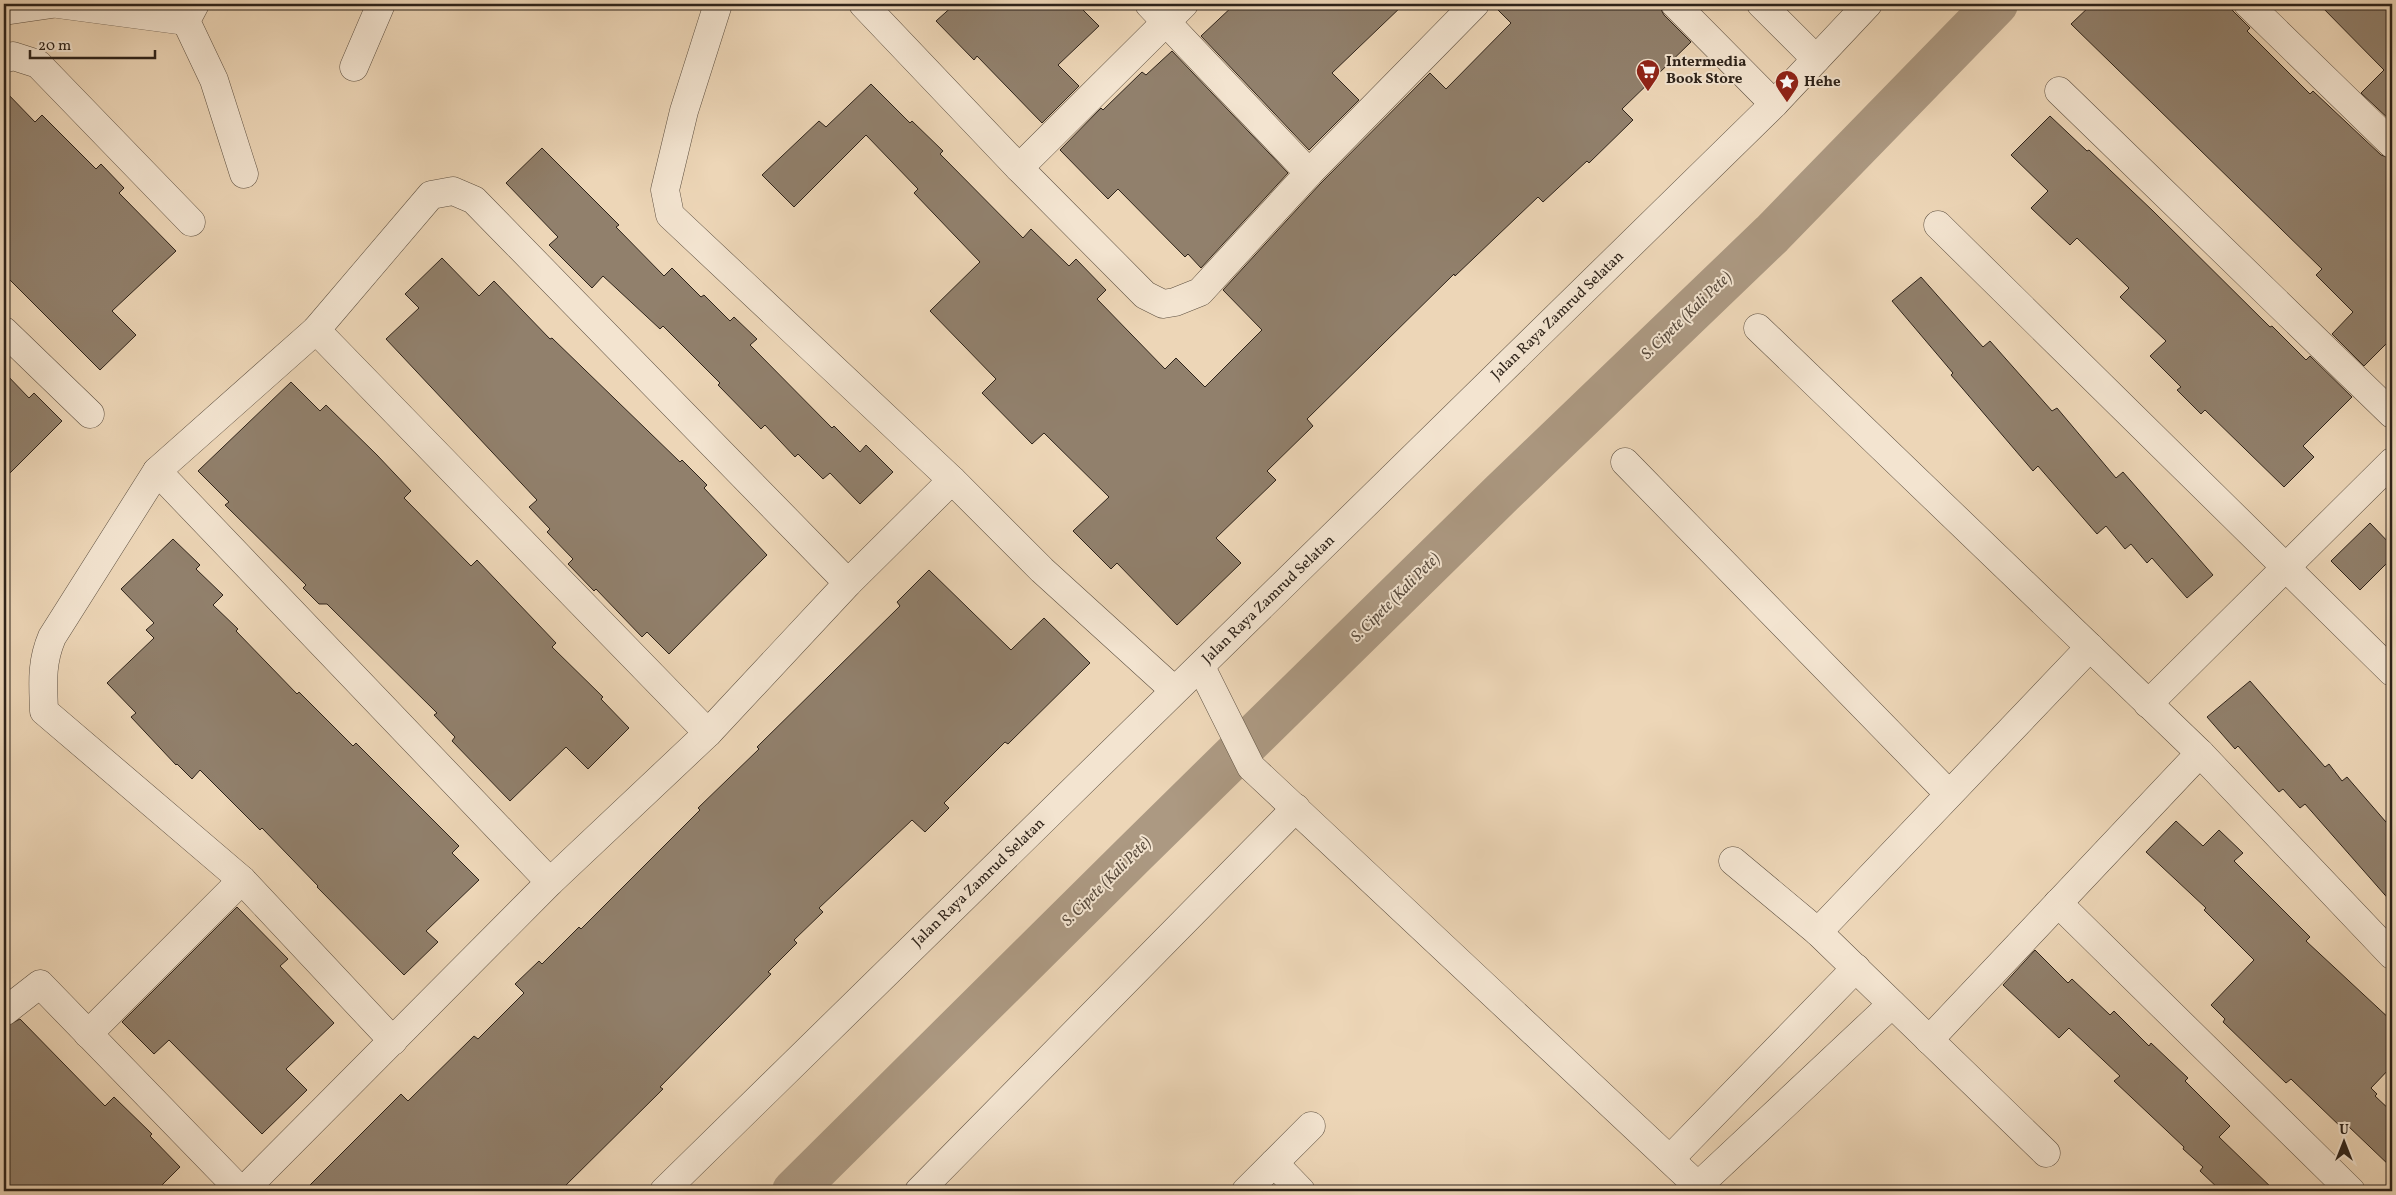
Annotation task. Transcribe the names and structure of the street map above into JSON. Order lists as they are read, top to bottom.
{
  "streets": {
    "street": ["Jalan Raya Zamrud Selatan"]
  },
  "water": ["S. Cipete (Kali Pete)"],
  "places": {
    "supermarket": ["Intermedia Book Store"],
    "place": ["Hehe"]
  },
  "scale_bar": "20 m",
  "north": "top"
}
